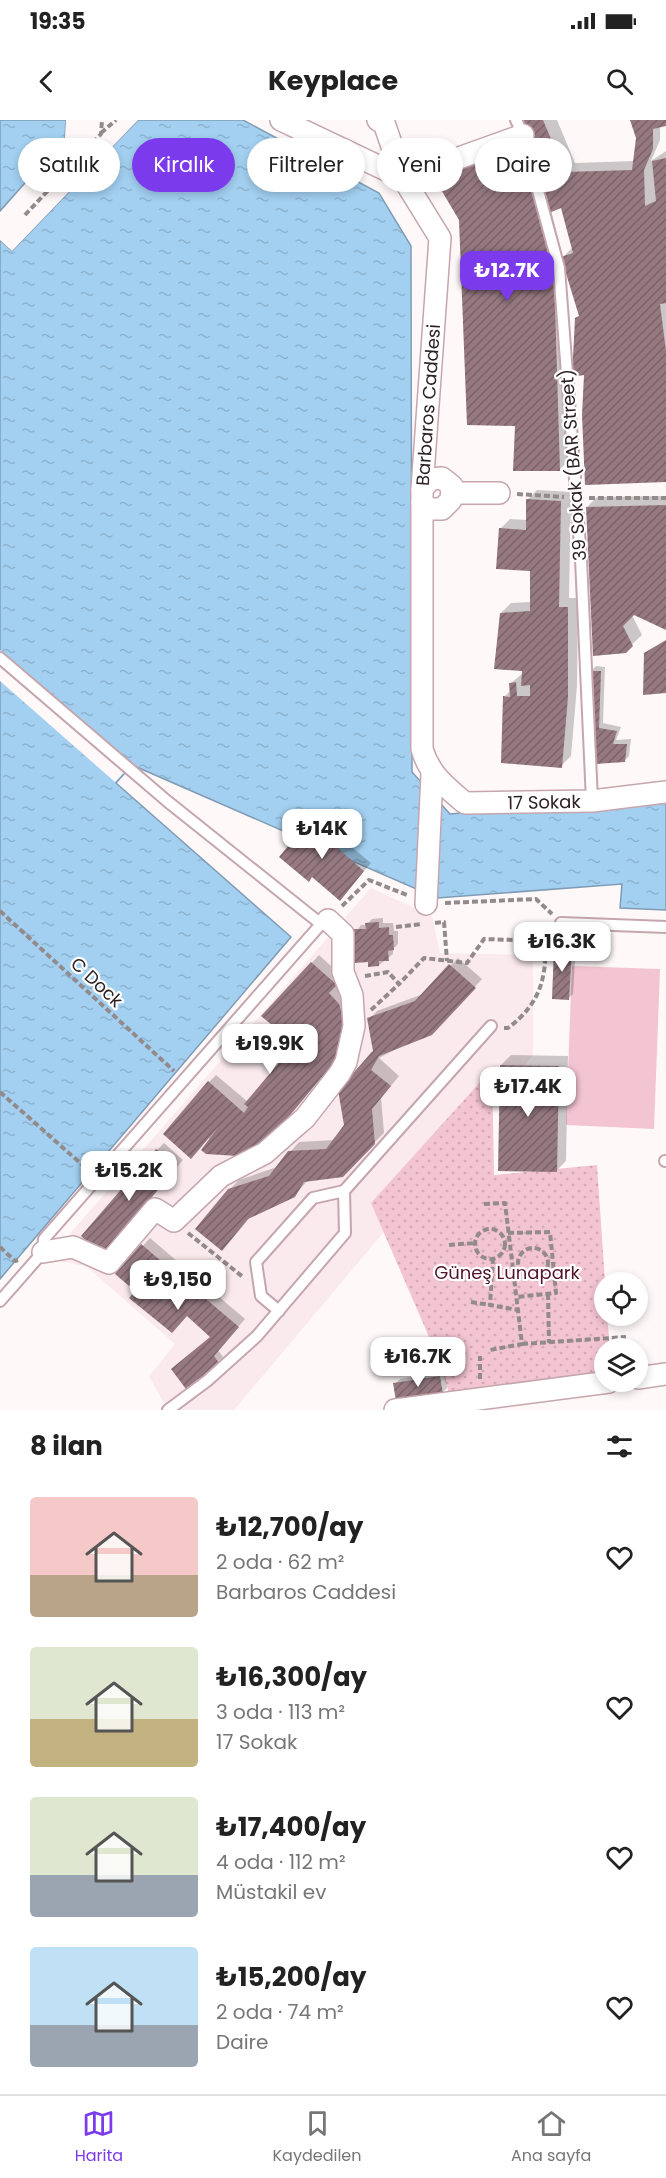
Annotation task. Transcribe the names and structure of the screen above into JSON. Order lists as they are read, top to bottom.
{
  "streets": {
    "street": ["Barbaros Caddesi", "17 Sokak"],
    "lane": ["39 Sokak (BAR Street)"],
    "path": ["C Dock"]
  },
  "crossings": [
    ["Barbaros Caddesi", "17 Sokak"],
    ["39 Sokak (BAR Street)", "17 Sokak"]
  ],
  "parks": ["Güneş Lunapark"],
  "page": {
    "status": "19:35",
    "header": "Keyplace",
    "chip": [
      "Satılık",
      "Kiralık",
      "Filtreler",
      "Yeni",
      "Daire"
    ],
    "price": [
      "₺12.7K",
      "₺14K",
      "₺16.3K",
      "₺19.9K",
      "₺17.4K",
      "₺15.2K",
      "₺9,150",
      "₺16.7K"
    ],
    "heading": "8 ilan",
    "list": [
      {
        "name": "₺12,700/ay",
        "note": "2 oda · 62 m² · Barbaros Caddesi"
      },
      {
        "name": "₺16,300/ay",
        "note": "3 oda · 113 m² · 17 Sokak"
      },
      {
        "name": "₺17,400/ay",
        "note": "4 oda · 112 m² · Müstakil ev"
      },
      {
        "name": "₺15,200/ay",
        "note": "2 oda · 74 m² · Daire"
      }
    ],
    "tabs": ["Harita", "Kaydedilen", "Ana sayfa"]
  }
}
